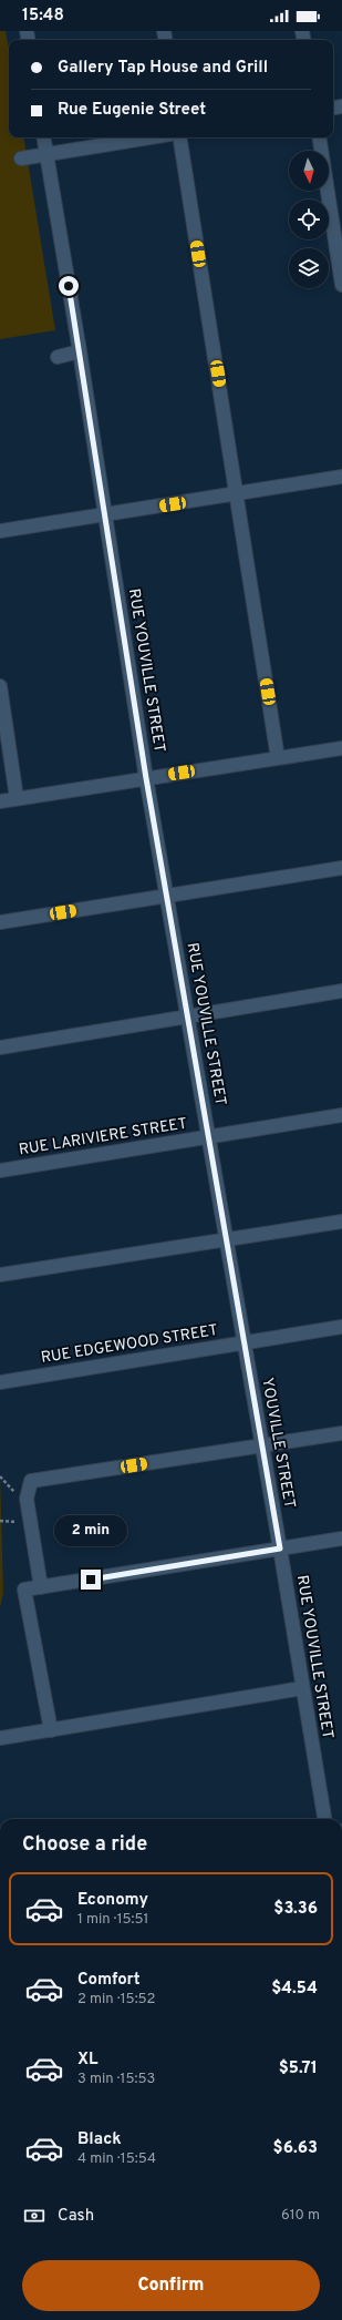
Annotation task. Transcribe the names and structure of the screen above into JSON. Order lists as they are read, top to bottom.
{
  "streets": {
    "street": [
      "RUE YOUVILLE STREET",
      "RUE LARIVIERE STREET",
      "RUE EDGEWOOD STREET",
      "YOUVILLE STREET"
    ]
  },
  "crossings": [
    ["RUE YOUVILLE STREET", "RUE LARIVIERE STREET"],
    ["RUE YOUVILLE STREET", "RUE EDGEWOOD STREET"],
    ["RUE YOUVILLE STREET", "YOUVILLE STREET"],
    ["RUE EDGEWOOD STREET", "YOUVILLE STREET"]
  ],
  "north": "bottom",
  "page": {
    "status": "15:48",
    "banner": ["Gallery Tap House and Grill", "Rue Eugenie Street"],
    "bubble": "2 min",
    "heading": "Choose a ride",
    "list": [
      {
        "name": "Economy",
        "note": "1 min · 15:51",
        "value": "$3.36"
      },
      {
        "name": "Comfort",
        "note": "2 min · 15:52",
        "value": "$4.54"
      },
      {
        "name": "XL",
        "note": "3 min · 15:53",
        "value": "$5.71"
      },
      {
        "name": "Black",
        "note": "4 min · 15:54",
        "value": "$6.63"
      }
    ],
    "pay": ["Cash", "610 m"],
    "buttons": "Confirm"
  }
}
